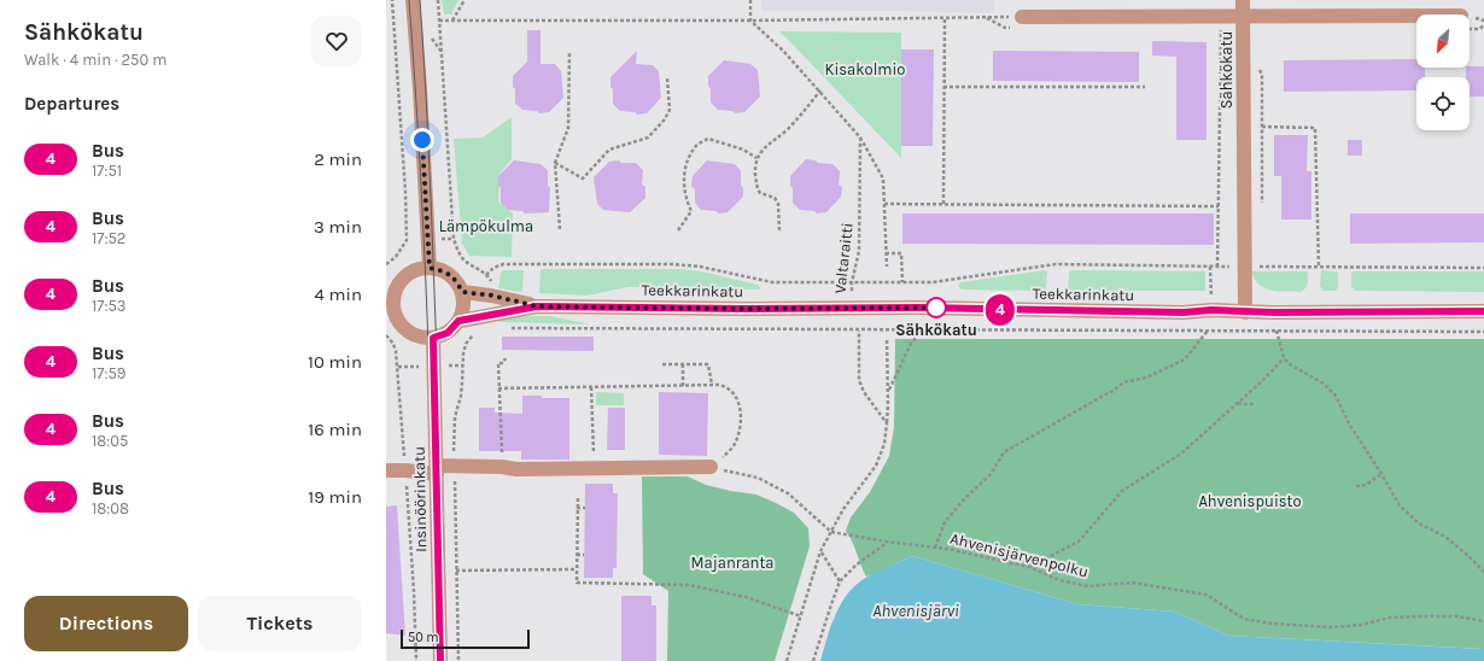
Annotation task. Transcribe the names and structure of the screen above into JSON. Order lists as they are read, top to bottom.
{
  "streets": {
    "street": ["Sähkökatu", "Teekkarinkatu", "Insinöörinkatu"],
    "path": ["Valtaraitti", "Ahvenisjärvenpolku"]
  },
  "crossings": [
    ["Sähkökatu", "Teekkarinkatu"],
    ["Valtaraitti", "Teekkarinkatu"],
    ["Teekkarinkatu", "Insinöörinkatu"]
  ],
  "water": ["Ahvenisjärvi"],
  "parks": [
    "Kisakolmio",
    "Lämpökulma",
    "Ahvenispuisto",
    "Majanranta"
  ],
  "places": ["Sähkökatu"],
  "lines": ["bus line 4"],
  "scale_bar": "50 m",
  "north": "bottom left",
  "page": {
    "heading": [
      ["Sähkökatu", "Walk · 4 min · 250 m"],
      "Departures"
    ],
    "on_map": "4",
    "list": [
      {
        "mark": "4",
        "name": "Bus",
        "note": "17:51",
        "value": "2 min"
      },
      {
        "mark": "4",
        "name": "Bus",
        "note": "17:52",
        "value": "3 min"
      },
      {
        "mark": "4",
        "name": "Bus",
        "note": "17:53",
        "value": "4 min"
      },
      {
        "mark": "4",
        "name": "Bus",
        "note": "17:59",
        "value": "10 min"
      },
      {
        "mark": "4",
        "name": "Bus",
        "note": "18:05",
        "value": "16 min"
      },
      {
        "mark": "4",
        "name": "Bus",
        "note": "18:08",
        "value": "19 min"
      }
    ],
    "buttons": ["Directions", "Tickets"],
    "scale": "50 m"
  }
}
